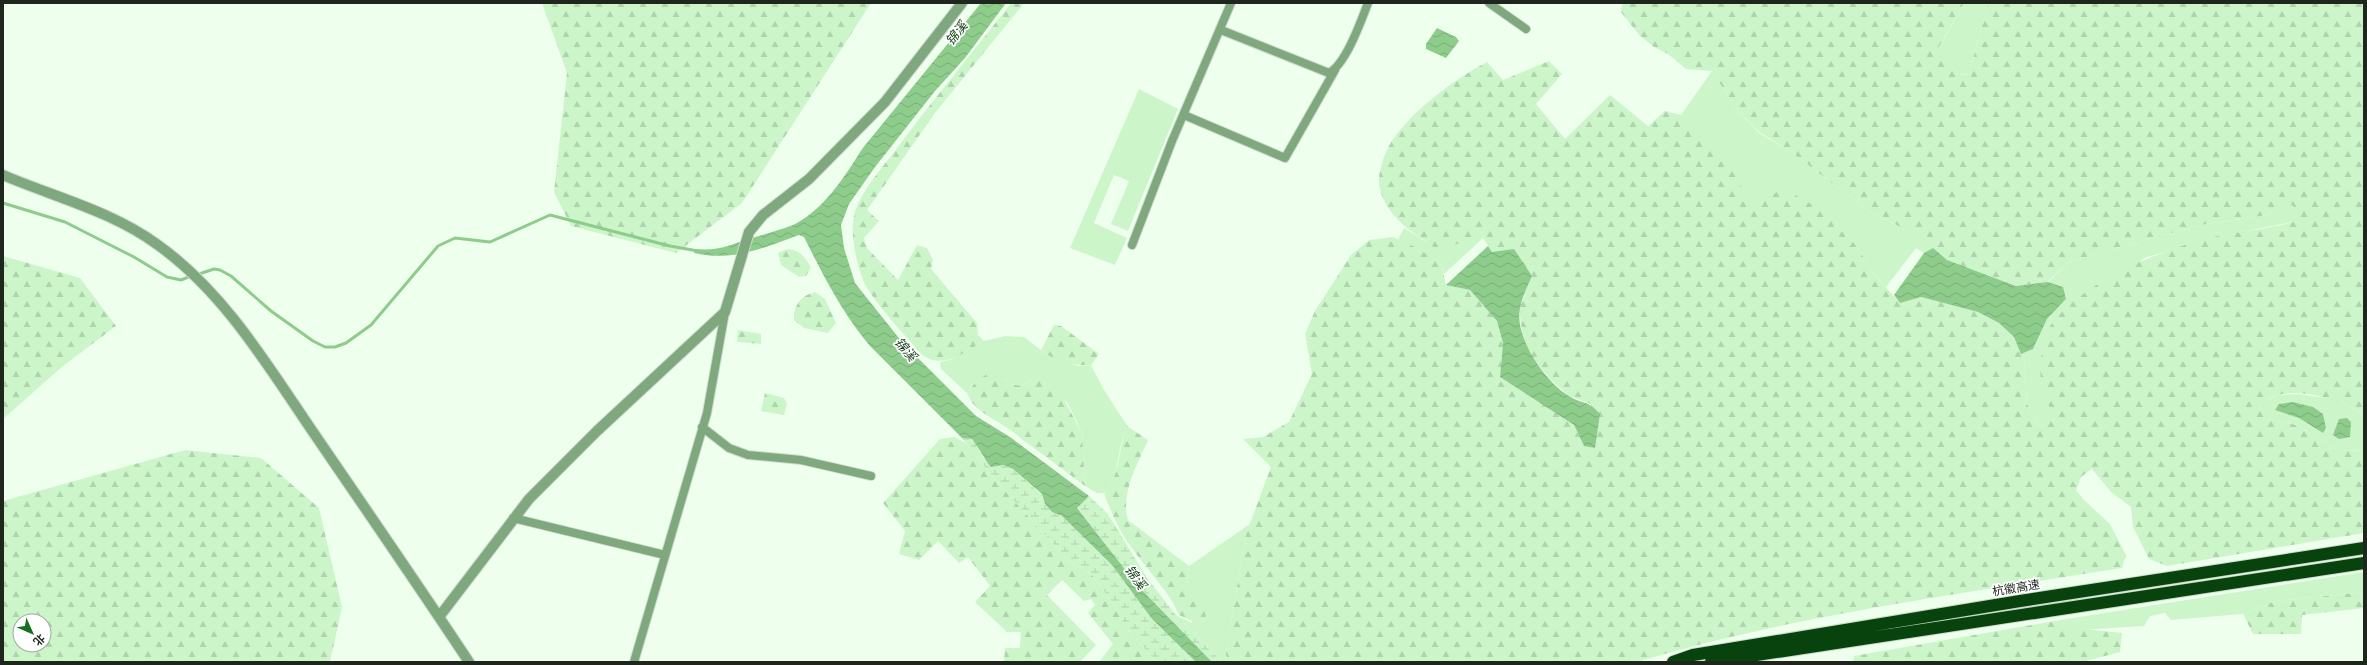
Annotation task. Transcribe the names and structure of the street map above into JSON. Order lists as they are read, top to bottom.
{
  "streets": {
    "highway": ["杭徽高速"]
  },
  "water": ["锦溪"],
  "north": "bottom right"
}
